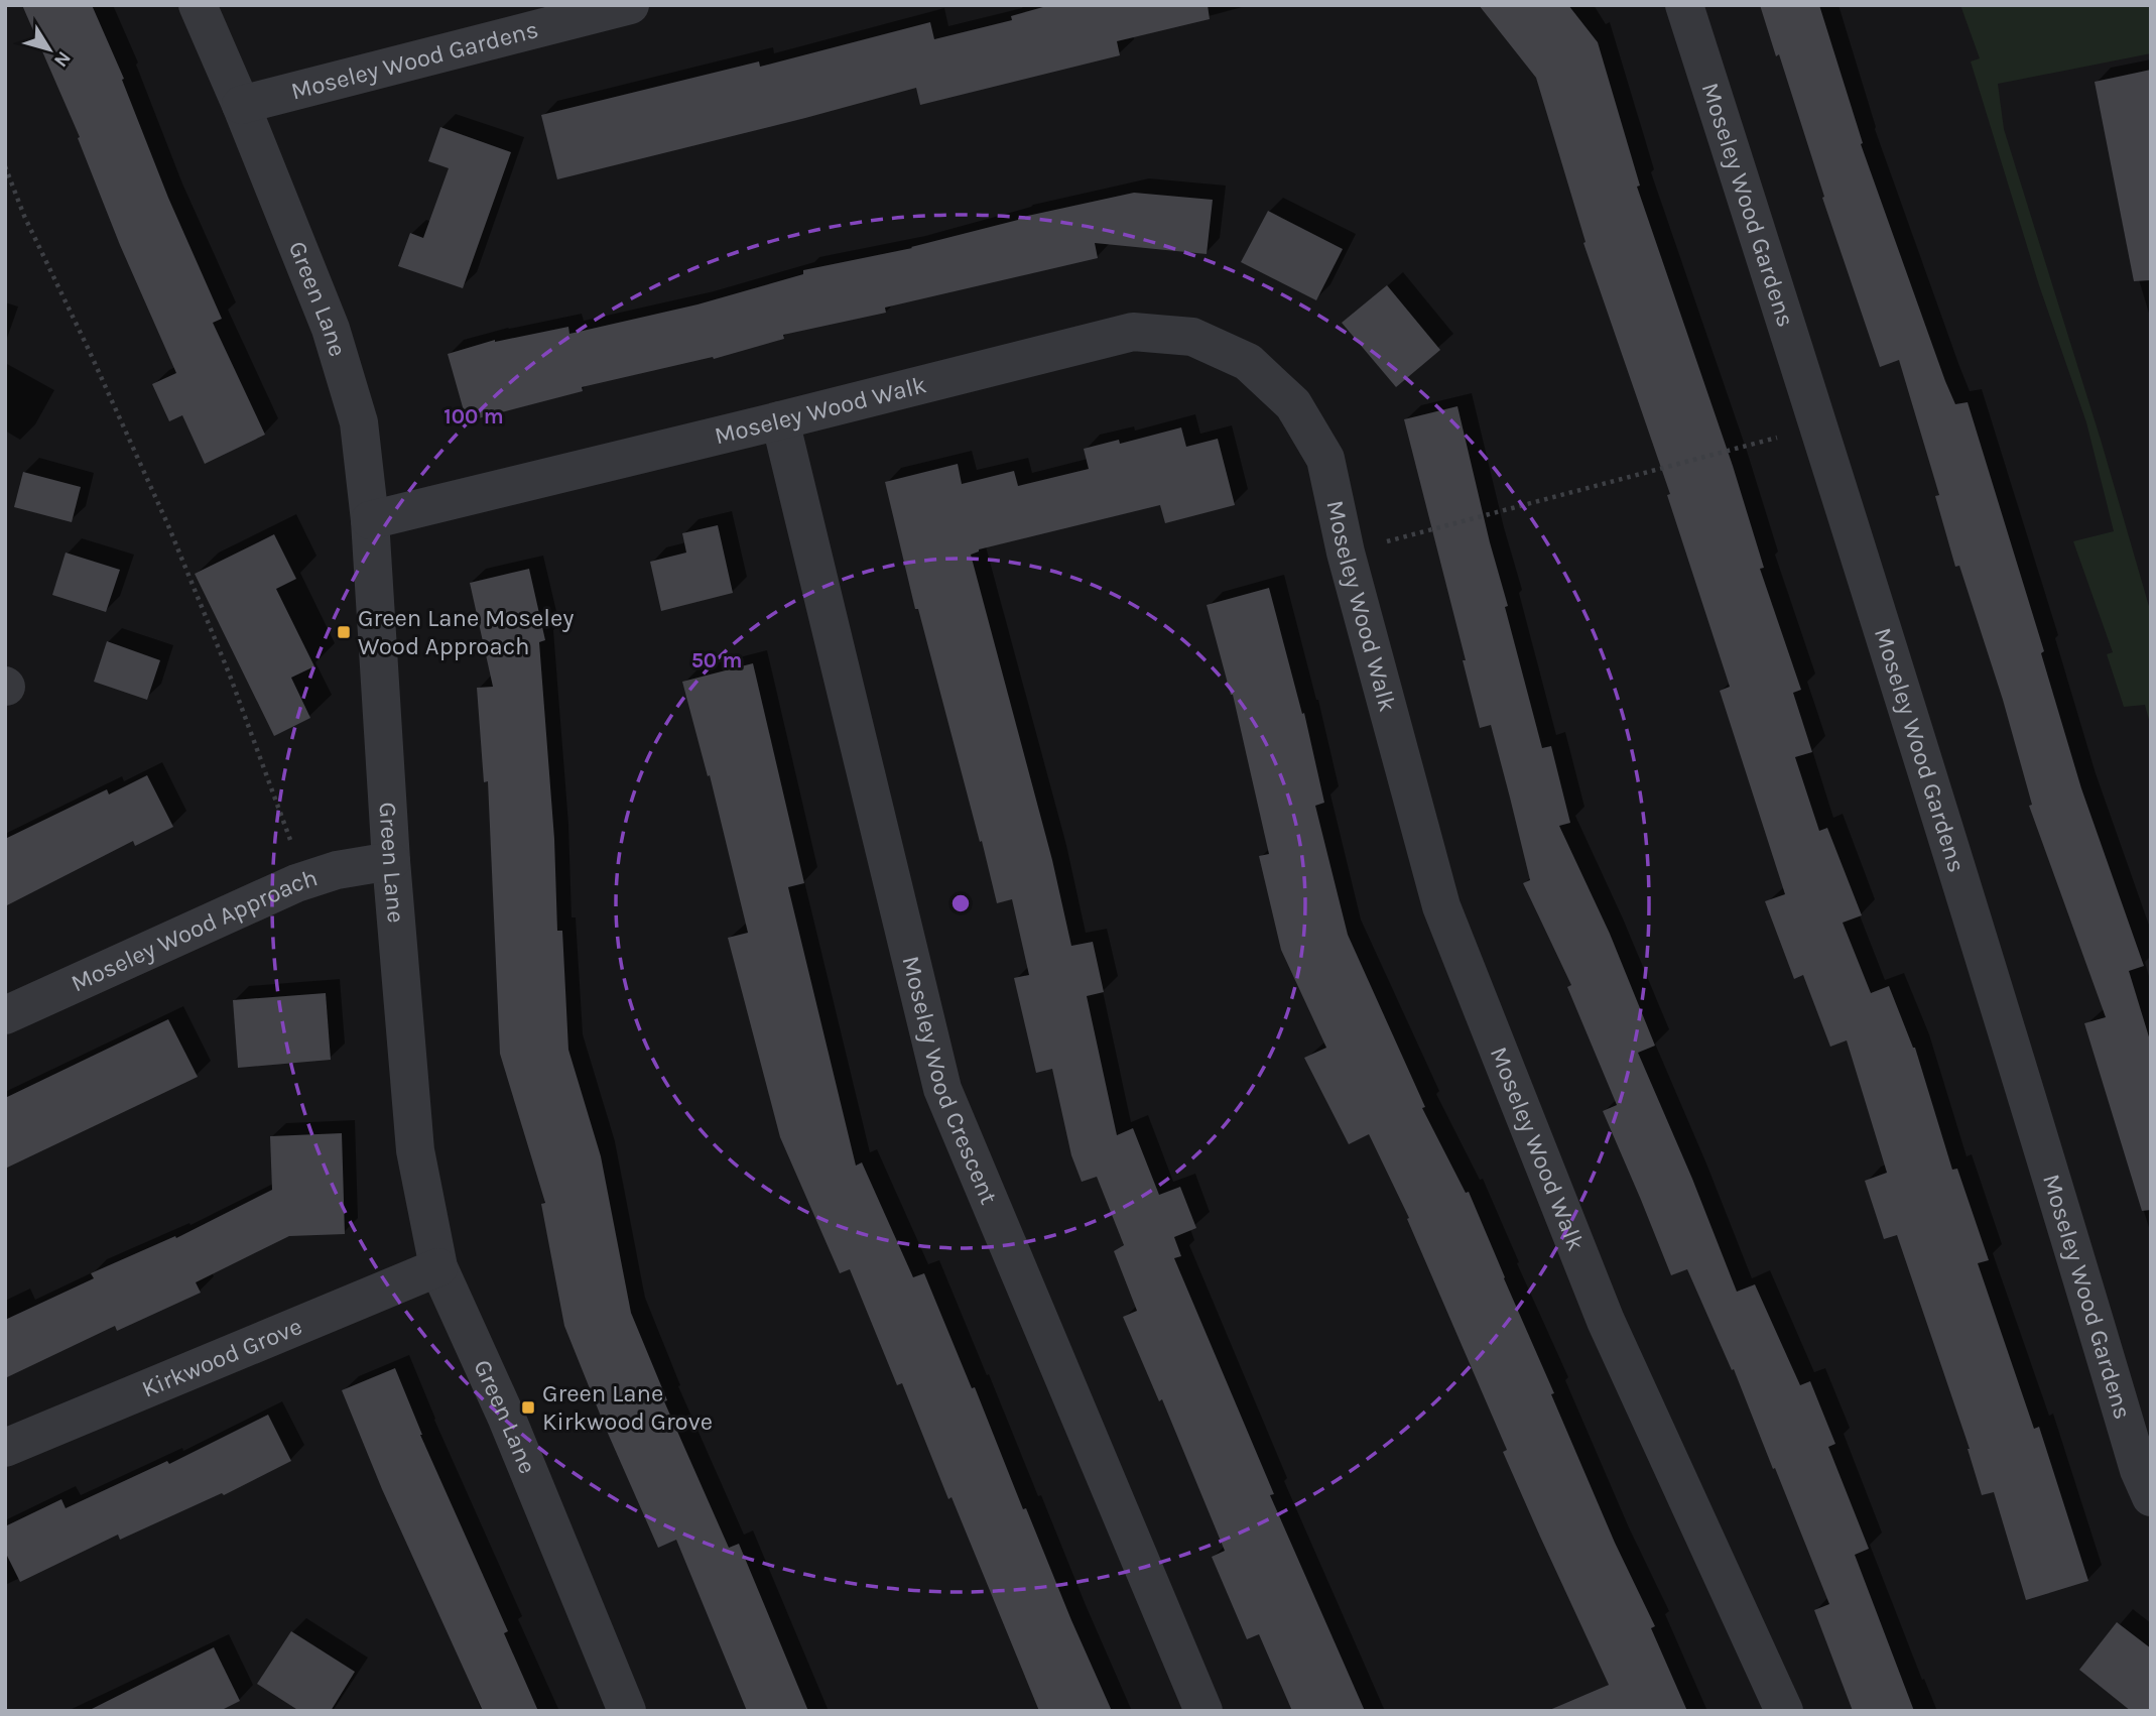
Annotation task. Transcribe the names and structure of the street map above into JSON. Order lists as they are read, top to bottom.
{
  "streets": {
    "street": [
      "Moseley Wood Gardens",
      "Green Lane",
      "Moseley Wood Walk",
      "Moseley Wood Approach",
      "Moseley Wood Crescent",
      "Kirkwood Grove"
    ]
  },
  "crossings": [
    ["Moseley Wood Gardens", "Green Lane"],
    ["Green Lane", "Moseley Wood Walk"],
    ["Green Lane", "Moseley Wood Approach"],
    ["Green Lane", "Kirkwood Grove"],
    ["Moseley Wood Walk", "Moseley Wood Crescent"]
  ],
  "places": {
    "transit": ["Green Lane Moseley Wood Approach", "Green Lane Kirkwood Grove"]
  },
  "north": "bottom right",
  "rings": ["100 m", "50 m"]
}
